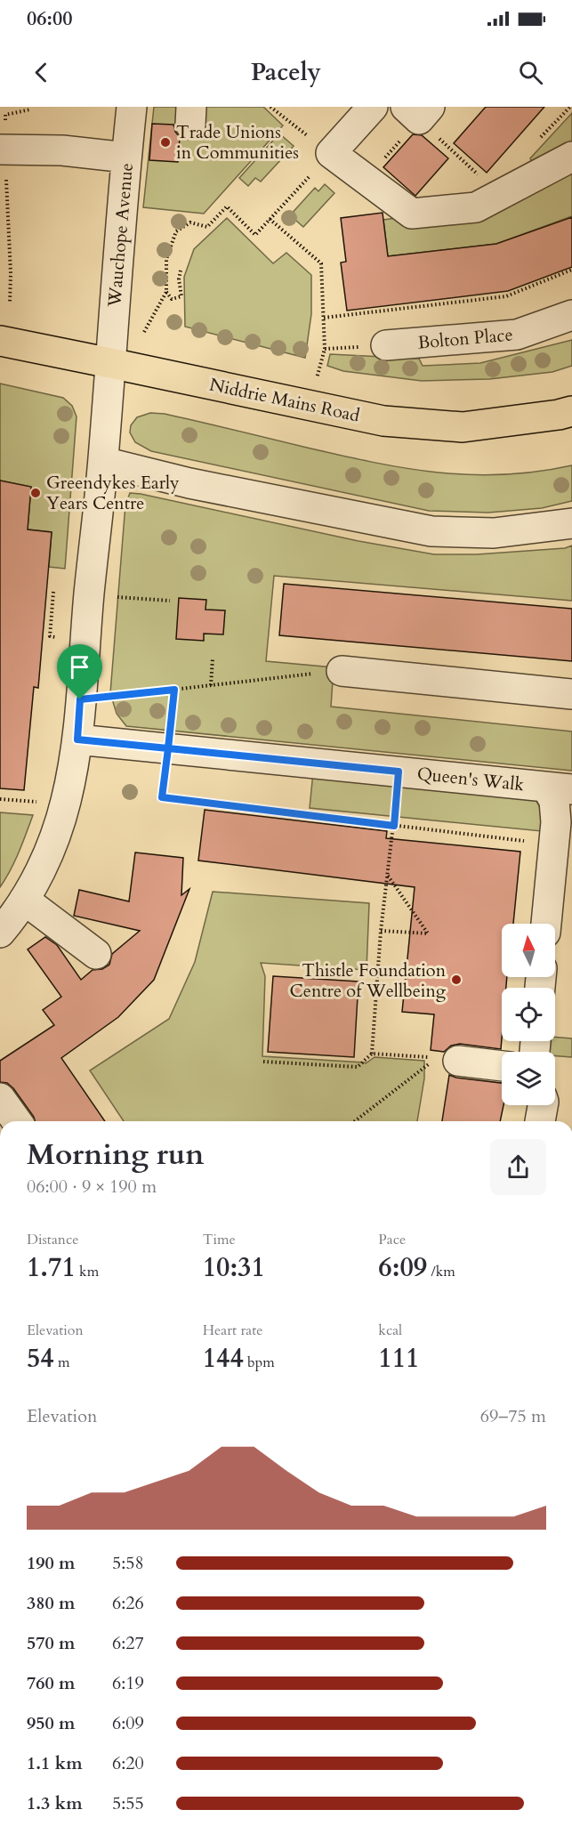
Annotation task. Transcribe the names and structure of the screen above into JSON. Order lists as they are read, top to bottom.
{
  "streets": {
    "main road": ["Niddrie Mains Road"],
    "street": ["Wauchope Avenue", "Bolton Place", "Queen's Walk"]
  },
  "crossings": [
    ["Wauchope Avenue", "Niddrie Mains Road"],
    ["Wauchope Avenue", "Queen's Walk"]
  ],
  "places": ["Trade Unions in Communities", "Greendykes Early Years Centre", "Thistle Foundation Centre of Wellbeing"],
  "north": "top",
  "page": {
    "status": "06:00",
    "header": "Pacely",
    "heading": ["Morning run", "06:00 · 9 × 190 m"],
    "stats": [
      ["Distance", "1.71 km"],
      ["Time", "10:31"],
      ["Pace", "6:09 /km"],
      ["Elevation", "54 m"],
      ["Heart rate", "144 bpm"],
      ["kcal", "111"]
    ],
    "chart": ["Elevation", "69–75 m"],
    "list": [
      {
        "name": "190 m",
        "note": "5:58"
      },
      {
        "name": "380 m",
        "note": "6:26"
      },
      {
        "name": "570 m",
        "note": "6:27"
      },
      {
        "name": "760 m",
        "note": "6:19"
      },
      {
        "name": "950 m",
        "note": "6:09"
      },
      {
        "name": "1.1 km",
        "note": "6:20"
      },
      {
        "name": "1.3 km",
        "note": "5:55"
      }
    ]
  }
}
